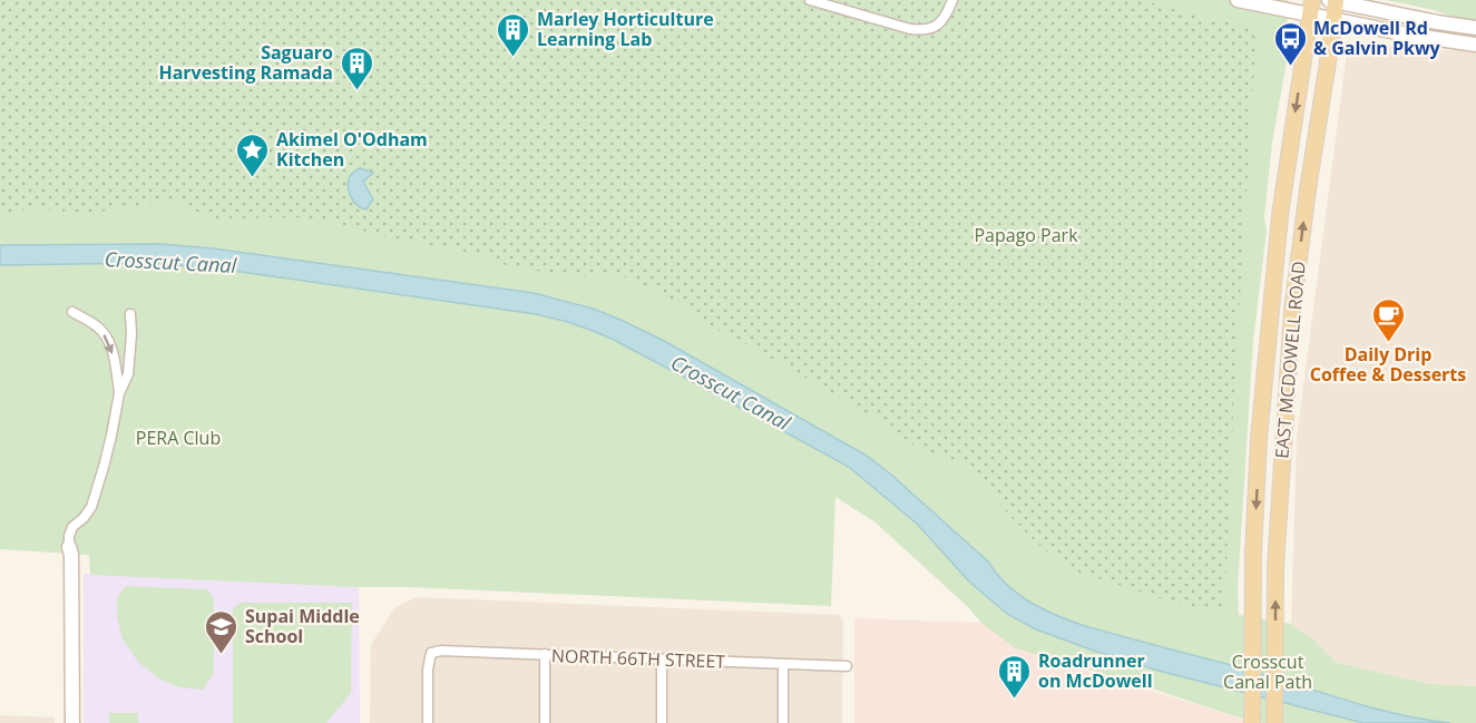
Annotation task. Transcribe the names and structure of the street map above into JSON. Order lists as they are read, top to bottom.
{
  "streets": {
    "main road": ["EAST MCDOWELL ROAD"],
    "street": ["NORTH 66TH STREET"]
  },
  "water": ["Crosscut Canal"],
  "parks": ["Papago Park", "PERA Club", "Crosscut Canal Path"],
  "places": {
    "building": ["Marley Horticulture Learning Lab", "Saguaro Harvesting Ramada", "Roadrunner on McDowell"],
    "bus stop": ["McDowell Rd & Galvin Pkwy"],
    "place": ["Akimel O'Odham Kitchen"],
    "cafe": ["Daily Drip Coffee & Desserts"],
    "school or university": ["Supai Middle School"]
  }
}
